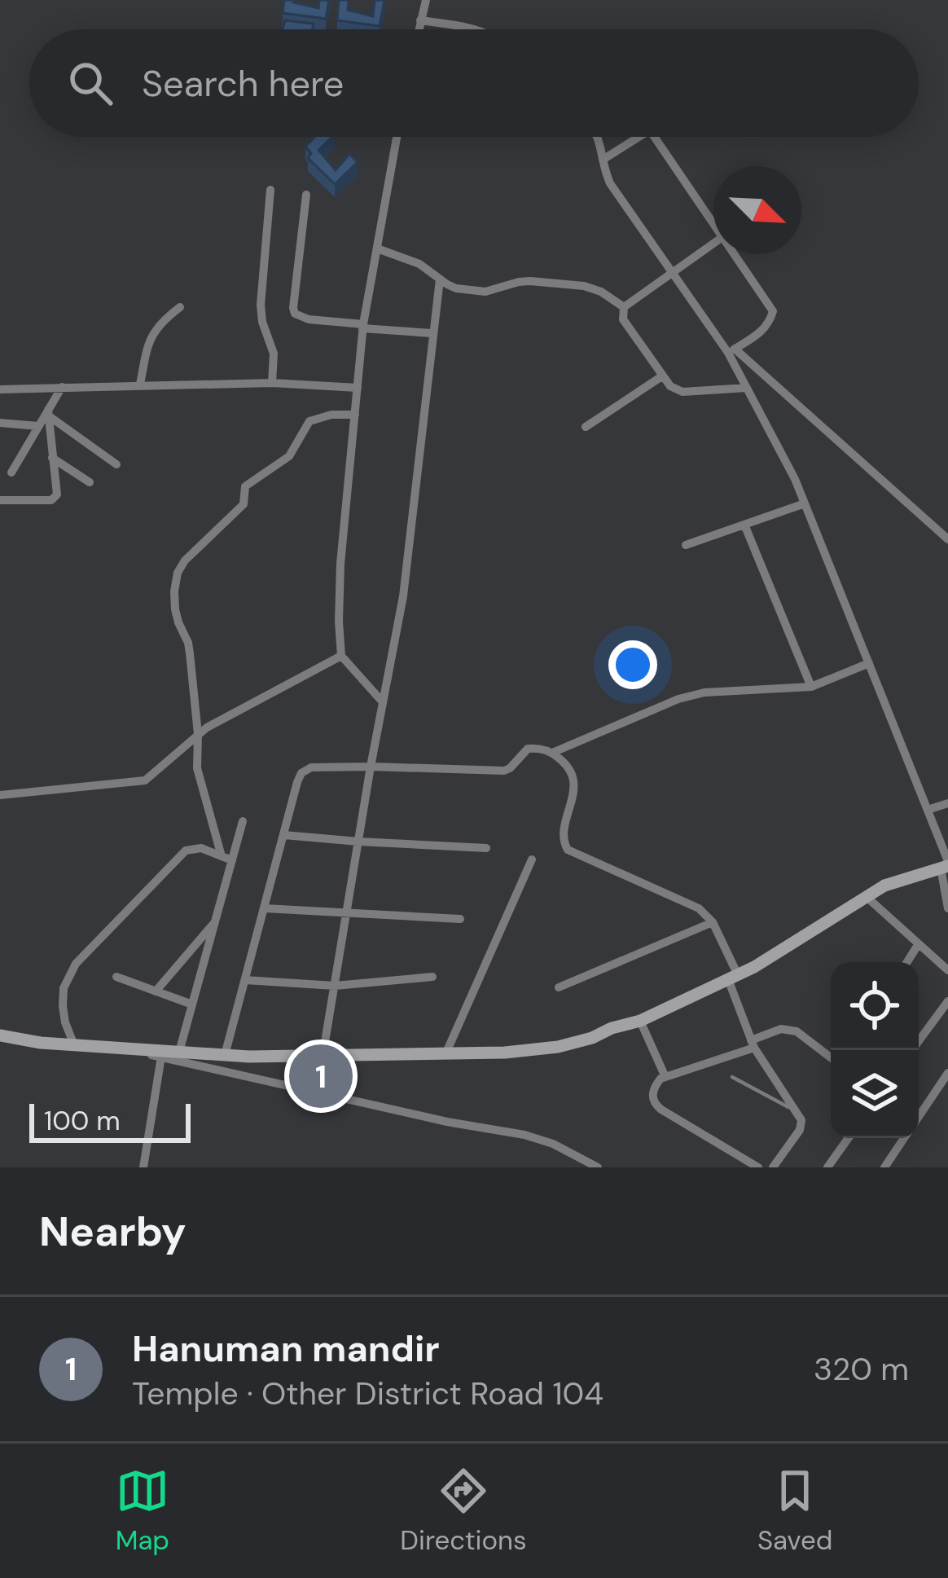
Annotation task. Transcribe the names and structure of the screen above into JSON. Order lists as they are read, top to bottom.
{
  "scale_bar": "100 m",
  "north": "bottom right",
  "page": {
    "search": "Search here",
    "pins": "1",
    "scale": "100 m",
    "heading": "Nearby",
    "list": [
      {
        "mark": "1",
        "name": "Hanuman mandir",
        "note": "Temple · Other District Road 104",
        "value": "320 m"
      }
    ],
    "nav": ["Map", "Directions", "Saved"]
  }
}
